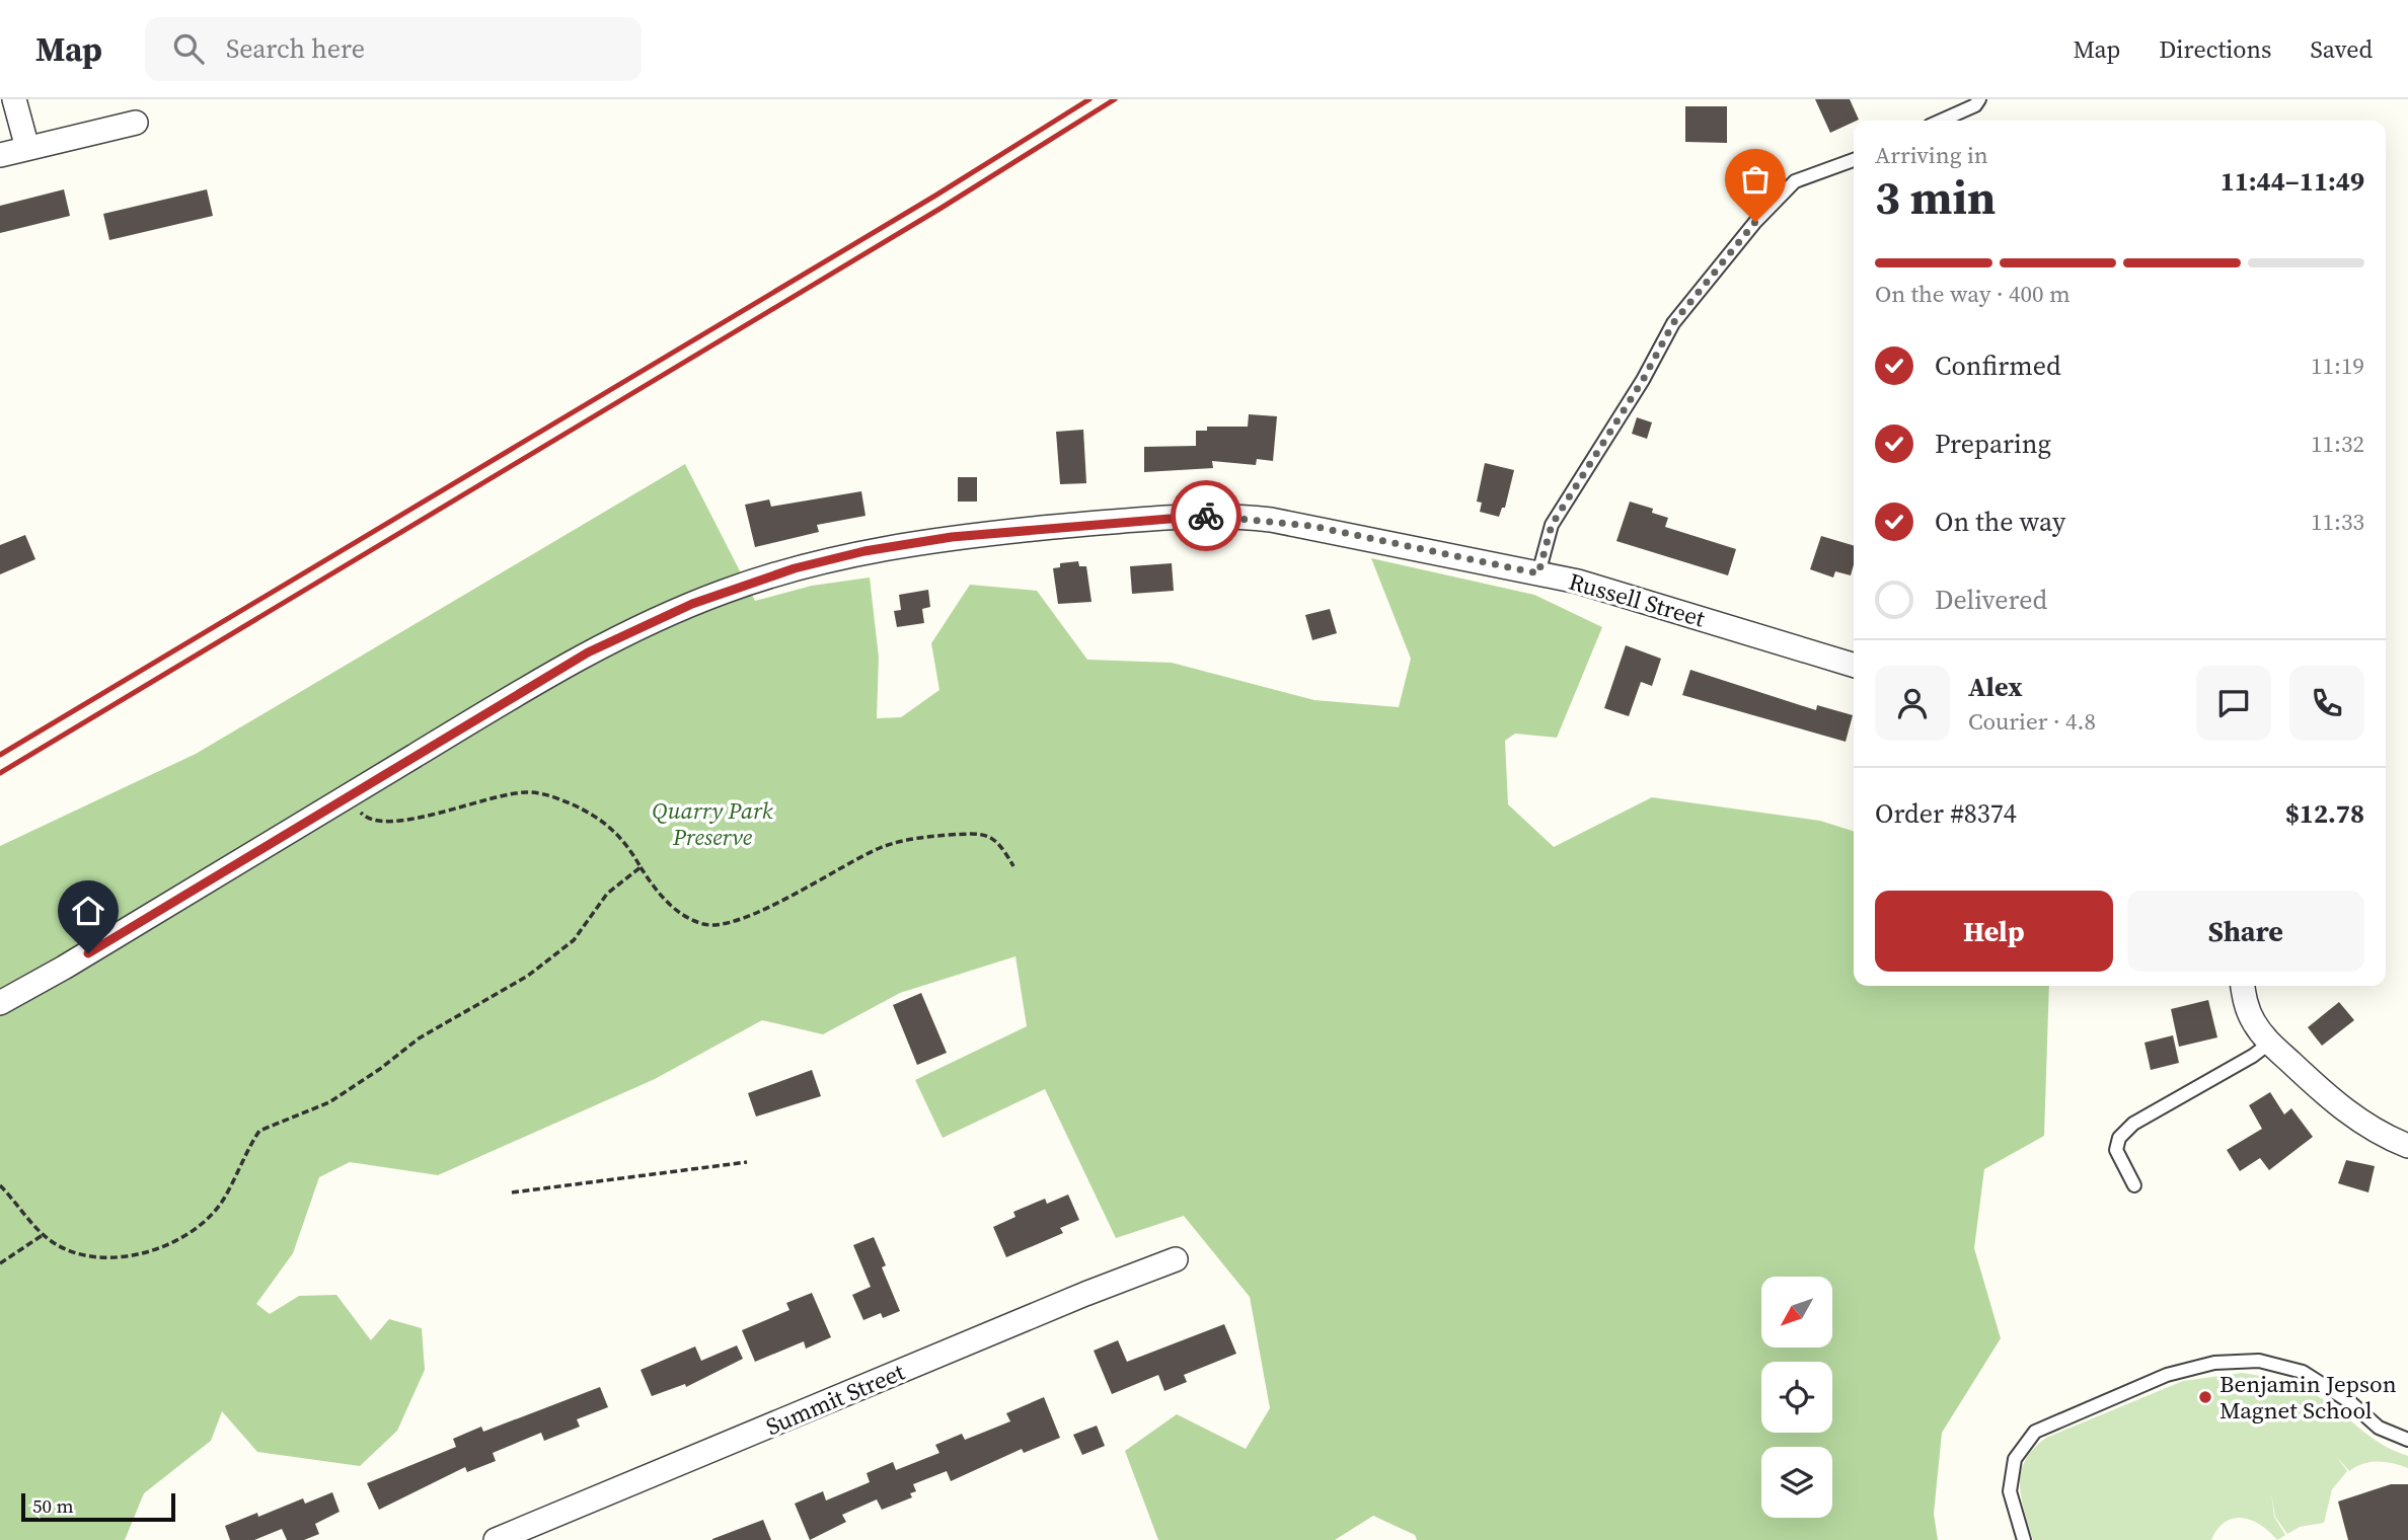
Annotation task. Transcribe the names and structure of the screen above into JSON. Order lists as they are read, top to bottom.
{
  "streets": {
    "street": ["Russell Street", "Summit Street"]
  },
  "parks": ["Quarry Park Preserve"],
  "places": ["Benjamin Jepson Magnet School"],
  "scale_bar": "50 m",
  "north": "bottom left",
  "page": {
    "header": "Map",
    "search": "Search here",
    "nav": ["Map", "Directions", "Saved"],
    "heading": ["3 min", "Arriving in", "11:44–11:49"],
    "panel": [
      "Alex",
      "Courier · 4.8",
      "Order #8374",
      "$12.78"
    ],
    "bar": "On the way · 400 m",
    "list": [
      ["Confirmed", "11:19"],
      ["Preparing", "11:32"],
      ["On the way", "11:33"],
      "Delivered"
    ],
    "buttons": ["Help", "Share"],
    "scale": "50 m"
  }
}
